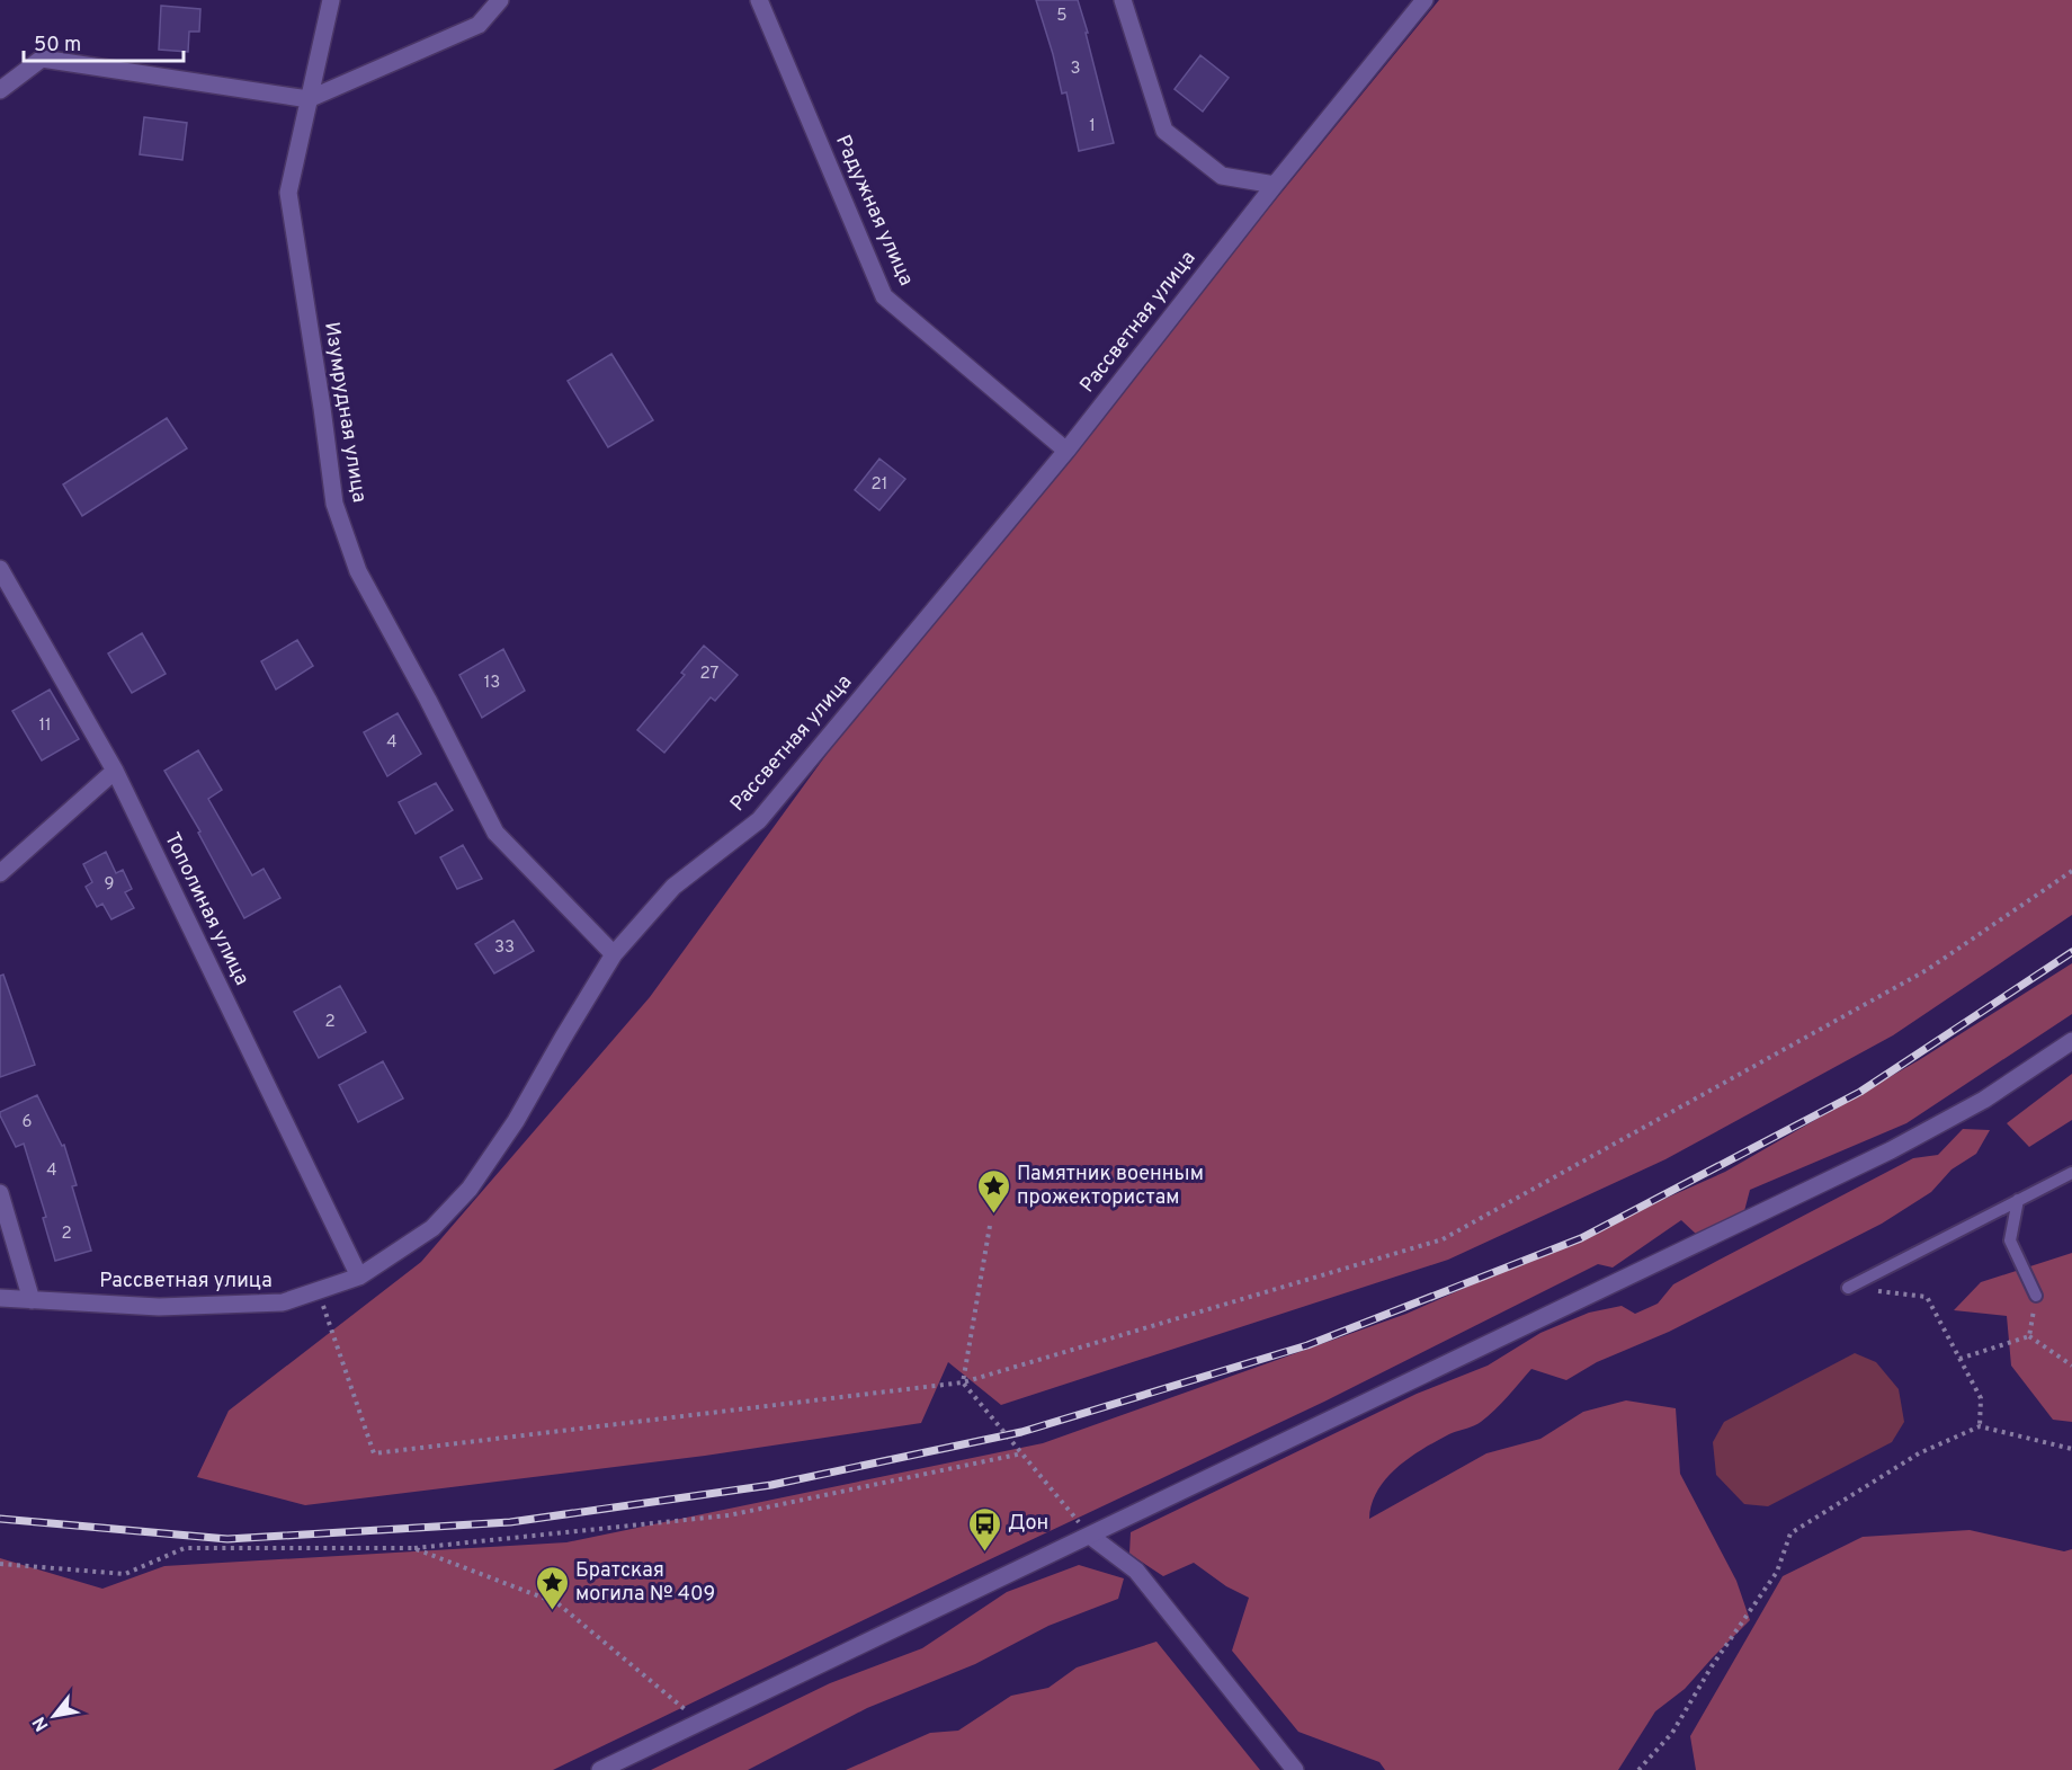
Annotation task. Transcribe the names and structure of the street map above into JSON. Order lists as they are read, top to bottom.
{
  "streets": {
    "street": [
      "Радужная улица",
      "Рассветная улица",
      "Изумрудная улица",
      "Тополиная улица"
    ]
  },
  "crossings": [
    ["Радужная улица", "Рассветная улица"],
    ["Рассветная улица", "Изумрудная улица"],
    ["Рассветная улица", "Тополиная улица"]
  ],
  "places": {
    "place": ["Памятник военным прожектористам", "Братская могила № 409"],
    "bus stop": ["Дон"]
  },
  "house_numbers": [
    "5",
    "3",
    "1",
    "21",
    "27",
    "13",
    "11",
    "4",
    "9",
    "33",
    "2",
    "6",
    "4",
    "2"
  ],
  "scale_bar": "50 m",
  "north": "bottom left"
}
